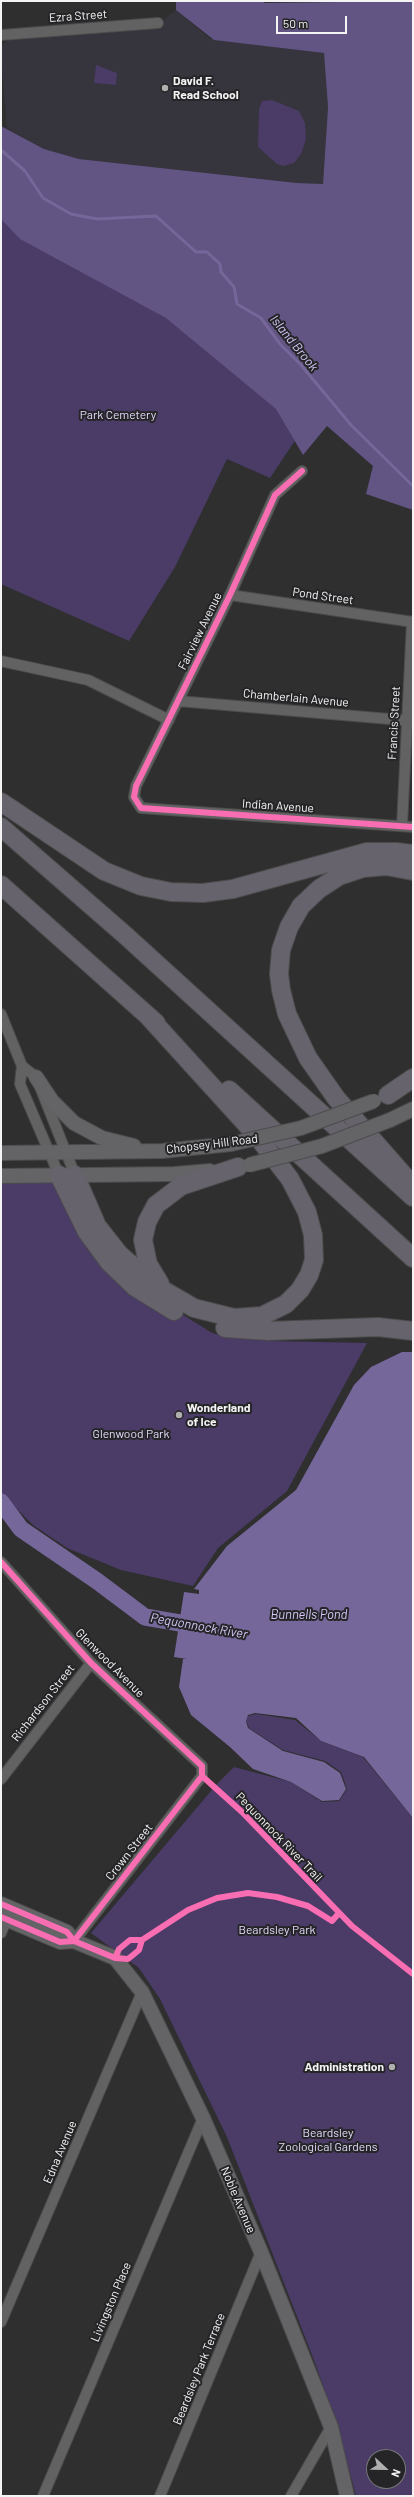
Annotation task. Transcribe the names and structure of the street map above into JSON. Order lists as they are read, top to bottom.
{
  "streets": {
    "main road": ["Chopsey Hill Road", "Noble Avenue"],
    "street": [
      "Ezra Street",
      "Pond Street",
      "Fairview Avenue",
      "Chamberlain Avenue",
      "Francis Street",
      "Indian Avenue",
      "Glenwood Avenue",
      "Richardson Street",
      "Crown Street",
      "Edna Avenue",
      "Livingston Place",
      "Beardsley Park Terrace"
    ],
    "cycle path": ["Pequonnock River Trail"]
  },
  "crossings": [
    ["Pond Street", "Fairview Avenue"],
    ["Pond Street", "Francis Street"],
    ["Fairview Avenue", "Chamberlain Avenue"],
    ["Fairview Avenue", "Indian Avenue"],
    ["Chamberlain Avenue", "Francis Street"],
    ["Francis Street", "Indian Avenue"],
    ["Glenwood Avenue", "Richardson Street"],
    ["Glenwood Avenue", "Crown Street"],
    ["Crown Street", "Noble Avenue"],
    ["Edna Avenue", "Noble Avenue"],
    ["Noble Avenue", "Livingston Place"],
    ["Noble Avenue", "Beardsley Park Terrace"]
  ],
  "water": ["Island Brook", "Bunnells Pond", "Pequonnock River"],
  "parks": [
    "Park Cemetery",
    "Glenwood Park",
    "Beardsley Park",
    "Beardsley Zoological Gardens"
  ],
  "places": ["David F. Read School", "Wonderland of Ice", "Administration"],
  "scale_bar": "50 m",
  "north": "right"
}
